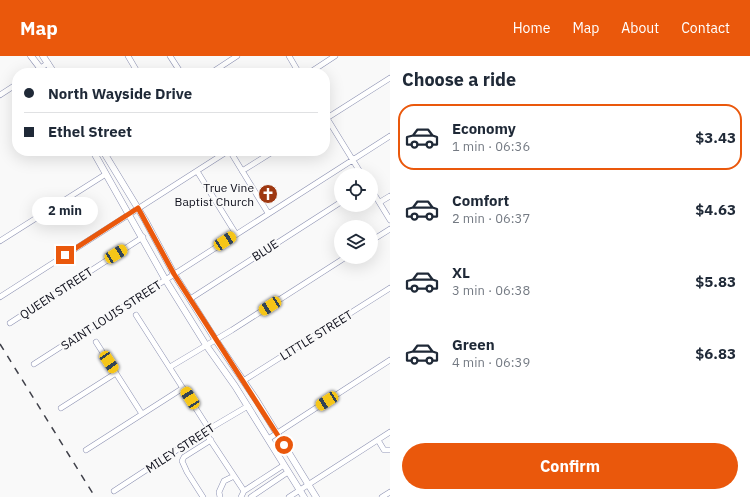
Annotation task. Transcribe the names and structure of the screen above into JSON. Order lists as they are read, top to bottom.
{
  "streets": {
    "street": [
      "BLUE",
      "QUEEN STREET",
      "SAINT LOUIS STREET",
      "LITTLE STREET",
      "MILEY STREET"
    ]
  },
  "places": {
    "church": ["True Vine Baptist Church"]
  },
  "page": {
    "header": "Map",
    "nav": [
      "Home",
      "Map",
      "About",
      "Contact"
    ],
    "heading": "Choose a ride",
    "banner": ["North Wayside Drive", "Ethel Street"],
    "list": [
      {
        "name": "Economy",
        "note": "1 min · 06:36",
        "value": "$3.43"
      },
      {
        "name": "Comfort",
        "note": "2 min · 06:37",
        "value": "$4.63"
      },
      {
        "name": "XL",
        "note": "3 min · 06:38",
        "value": "$5.83"
      },
      {
        "name": "Green",
        "note": "4 min · 06:39",
        "value": "$6.83"
      }
    ],
    "bubble": "2 min",
    "buttons": "Confirm"
  }
}
